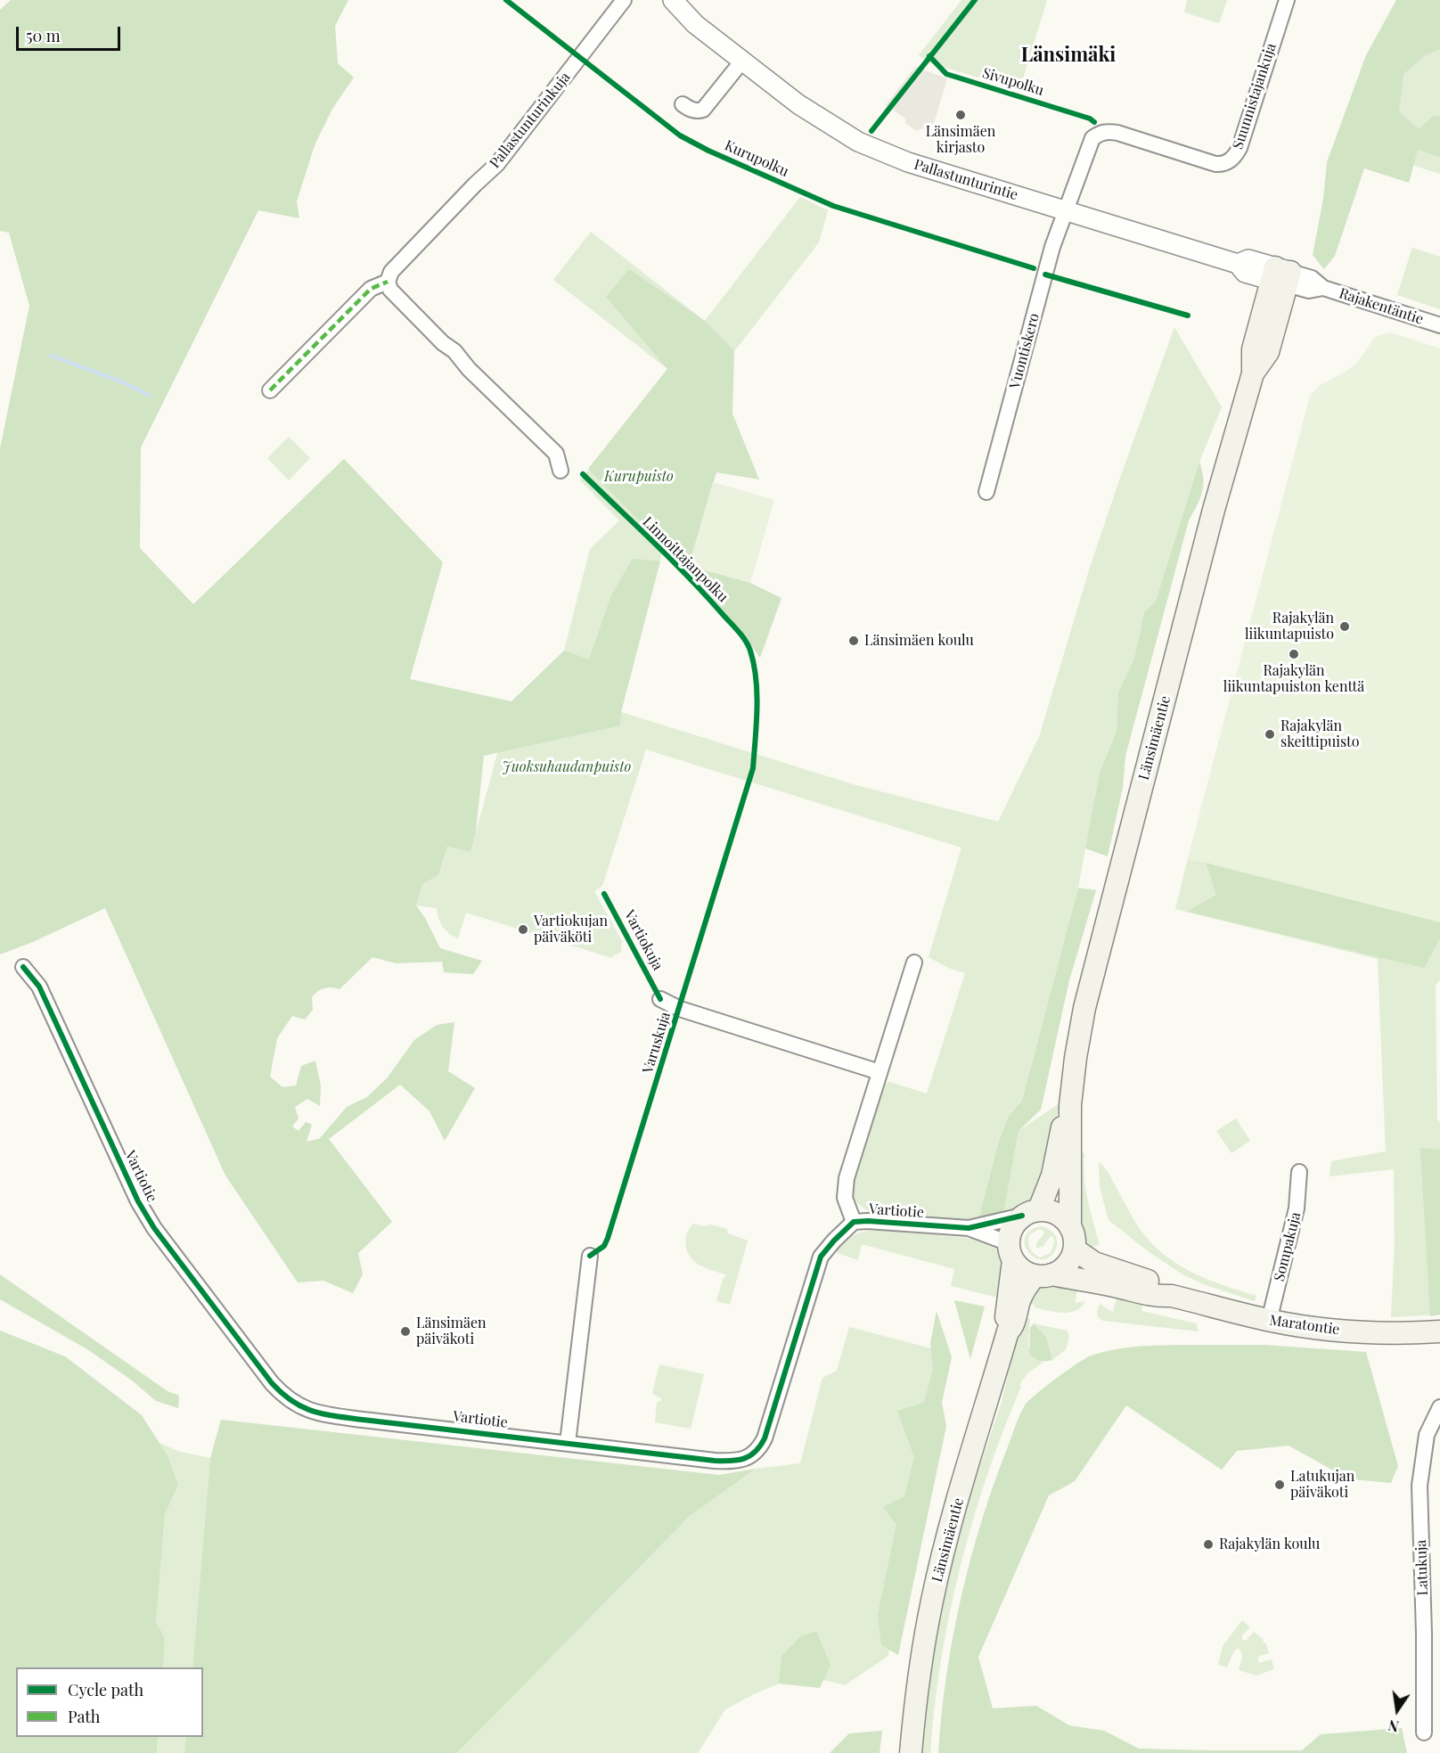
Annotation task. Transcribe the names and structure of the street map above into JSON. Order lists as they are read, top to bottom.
{
  "streets": {
    "main road": ["Länsimäentie", "Maratontie"],
    "street": [
      "Suunnistajankuja",
      "Pallastunturinkuja",
      "Pallastunturintie",
      "Rajakentäntie",
      "Vuontiskero",
      "Vartiotie",
      "Sompakuja",
      "Latukuja"
    ],
    "cycle path": [
      "Sivupolku",
      "Kurupolku",
      "Linnoittajanpolku",
      "Vartiokuja"
    ]
  },
  "crossings": [
    ["Suunnistajankuja", "Pallastunturintie"],
    ["Suunnistajankuja", "Vuontiskero"],
    ["Pallastunturintie", "Rajakentäntie"],
    ["Pallastunturintie", "Vuontiskero"],
    ["Pallastunturintie", "Länsimäentie"],
    ["Rajakentäntie", "Länsimäentie"],
    ["Länsimäentie", "Vartiotie"],
    ["Länsimäentie", "Maratontie"],
    ["Vartiotie", "Maratontie"],
    ["Sompakuja", "Maratontie"]
  ],
  "districts": ["Länsimäki"],
  "parks": ["Kurupuisto", "Juoksuhaudanpuisto"],
  "places": [
    "Länsimäen kirjasto",
    "Rajakylän liikuntapuisto",
    "Länsimäen koulu",
    "Rajakylän liikuntapuiston kenttä",
    "Rajakylän skeittipuisto",
    "Vartiokujan päiväköti",
    "Länsimäen päiväkoti",
    "Latukujan päiväkoti",
    "Rajakylän koulu"
  ],
  "legend": ["Cycle path", "Path"],
  "scale_bar": "50 m",
  "north": "bottom"
}
